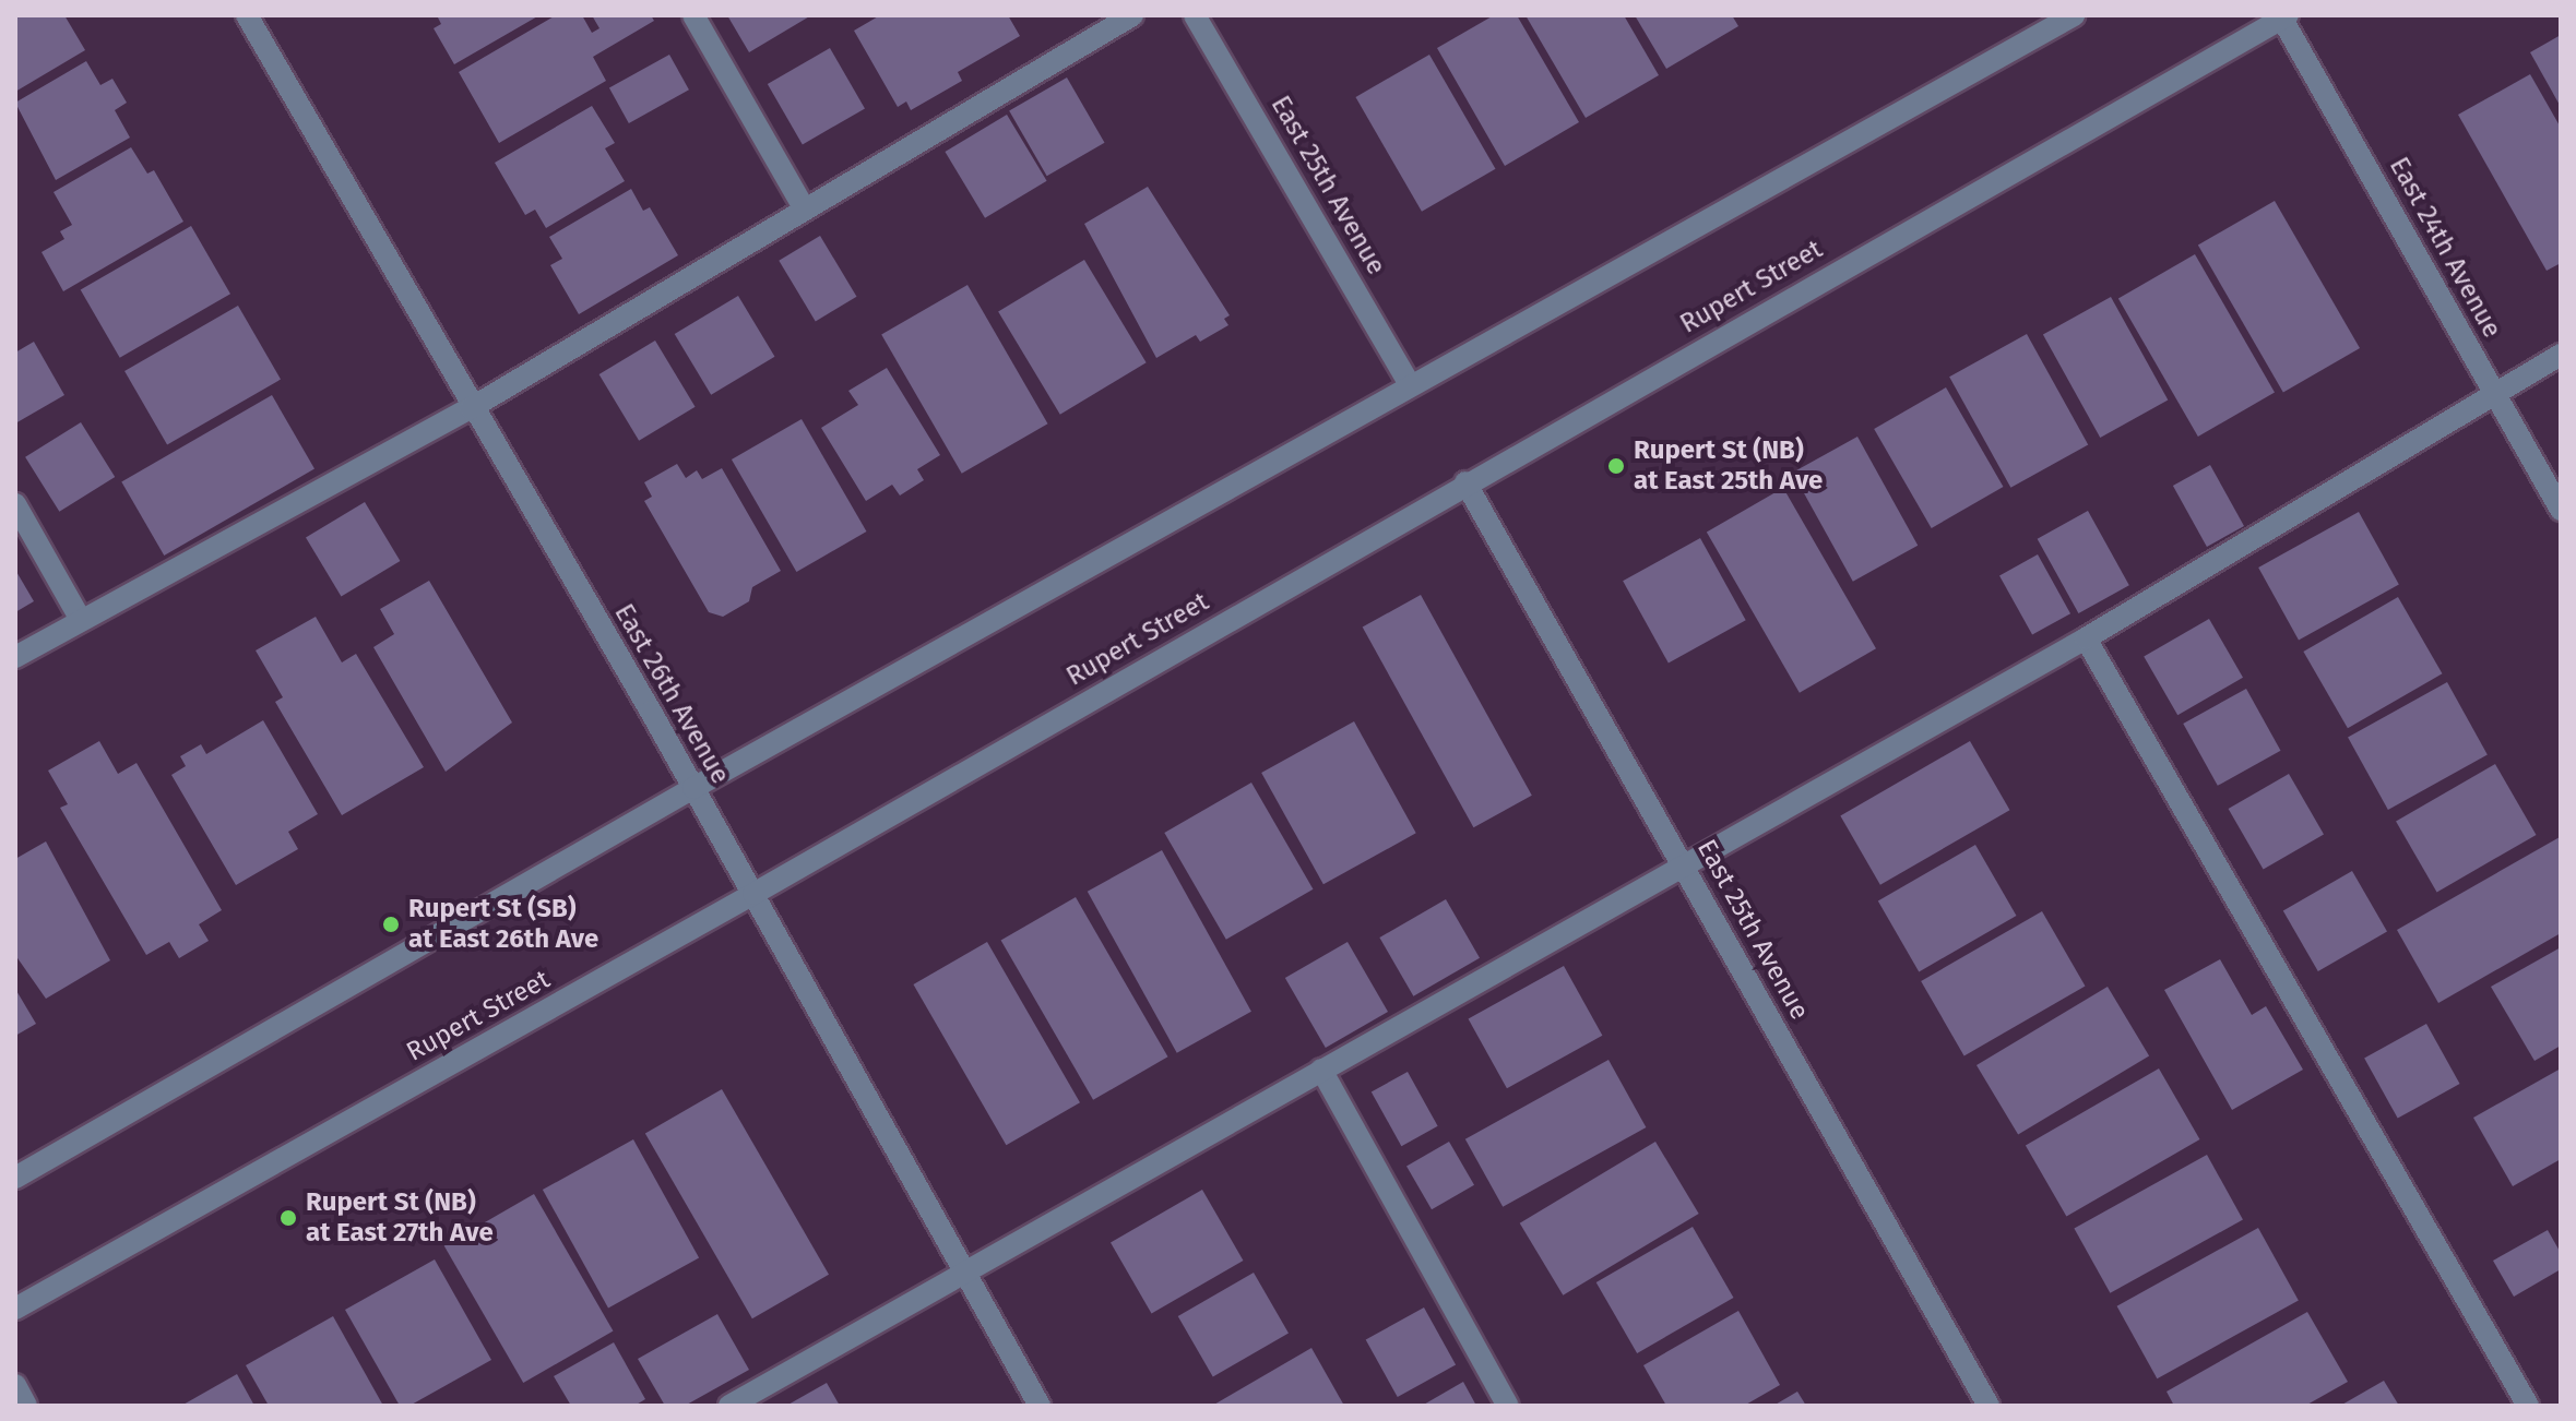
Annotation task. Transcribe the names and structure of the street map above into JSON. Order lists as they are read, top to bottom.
{
  "streets": {
    "street": [
      "East 25th Avenue",
      "East 24th Avenue",
      "Rupert Street",
      "East 26th Avenue"
    ]
  },
  "crossings": [
    ["East 25th Avenue", "Rupert Street"],
    ["East 24th Avenue", "Rupert Street"],
    ["Rupert Street", "East 26th Avenue"]
  ],
  "places": ["Rupert St (NB) at East 25th Ave", "Rupert St (SB) at East 26th Ave", "Rupert St (NB) at East 27th Ave"]
}
